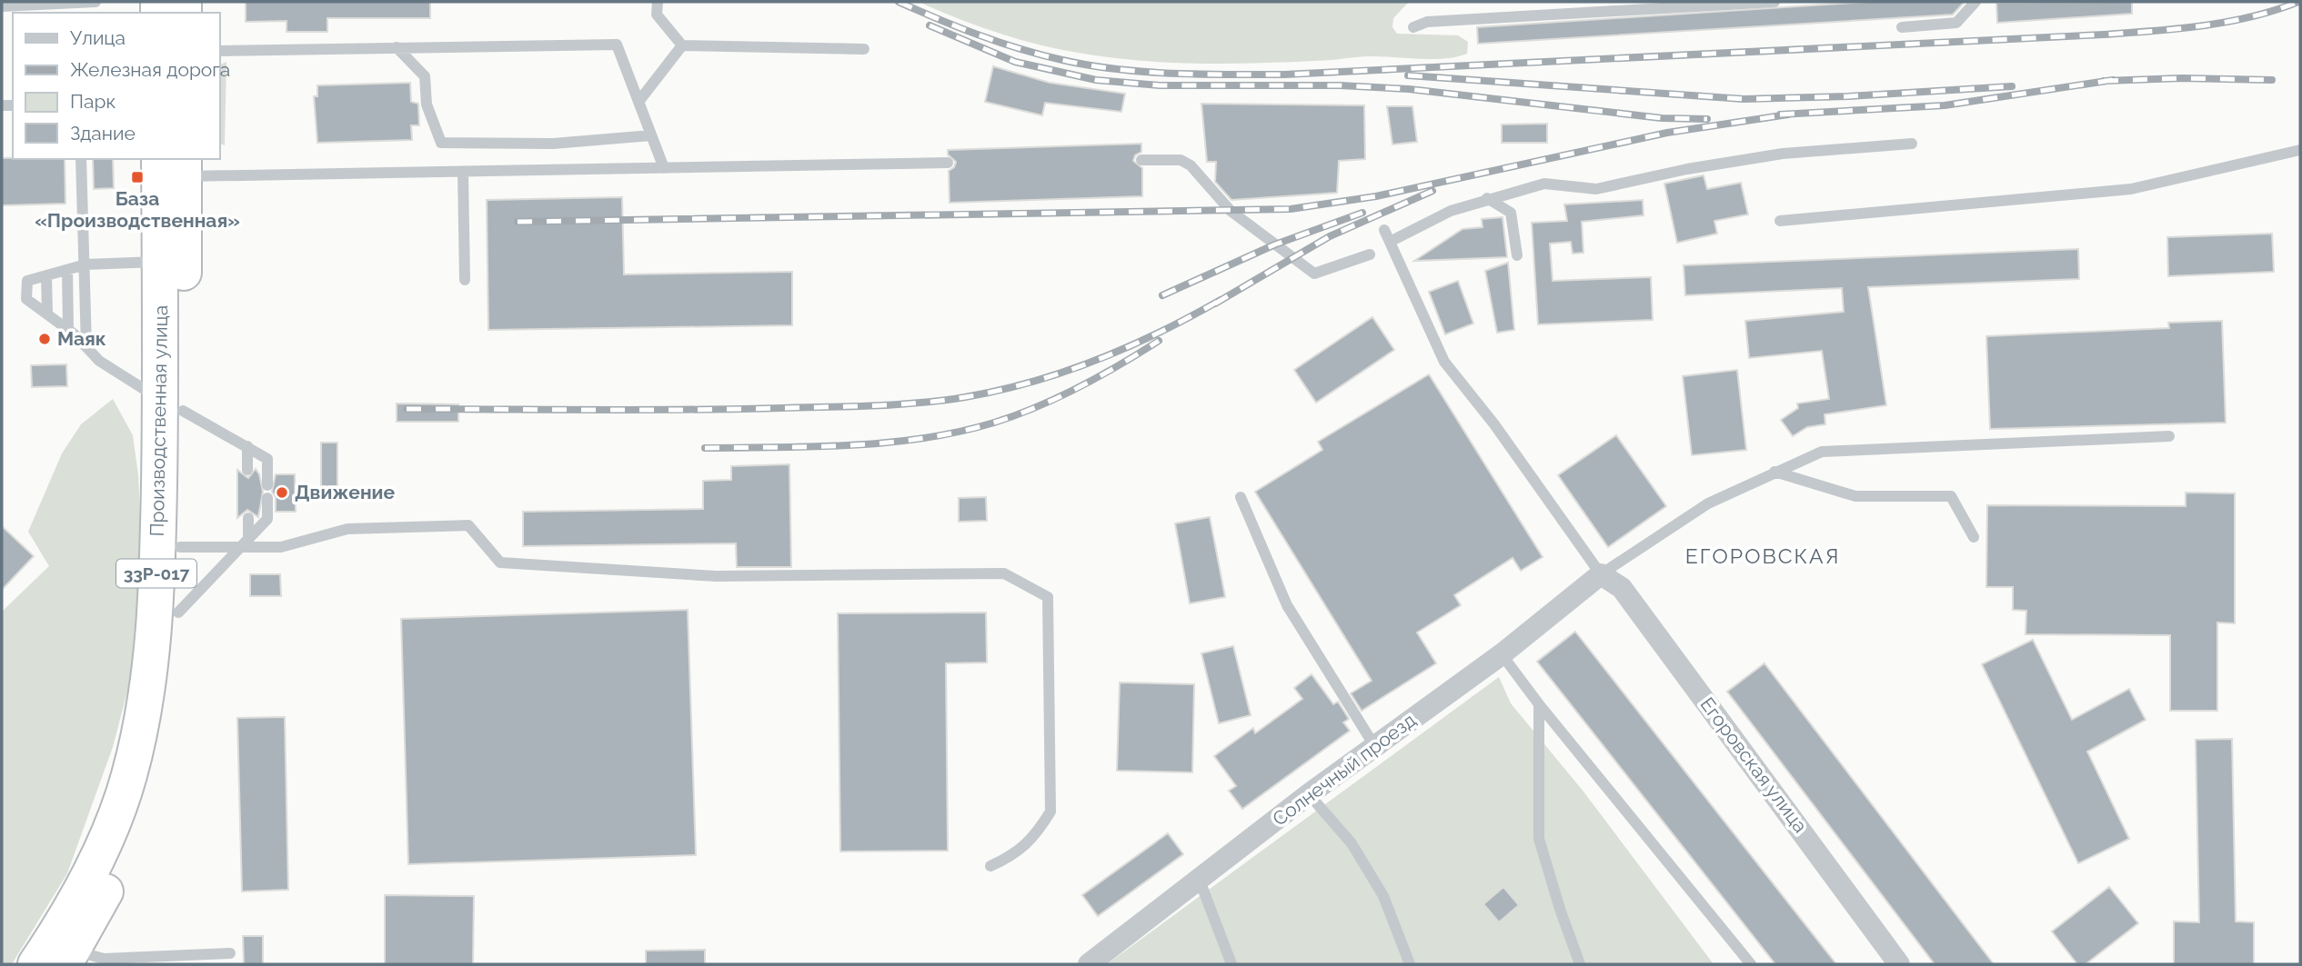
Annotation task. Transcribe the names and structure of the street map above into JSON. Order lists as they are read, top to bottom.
{
  "streets": {
    "highway": ["Производственная улица", "33Р-017"],
    "street": ["Егоровская улица", "Солнечный проезд"]
  },
  "crossings": [
    ["Егоровская улица", "Солнечный проезд"]
  ],
  "districts": ["ЕГОРОВСКАЯ"],
  "places": {
    "transit": ["База «Производственная»"],
    "other": ["Маяк", "Движение"]
  },
  "legend": [
    "Улица",
    "Железная дорога",
    "Парк",
    "Здание"
  ]
}
